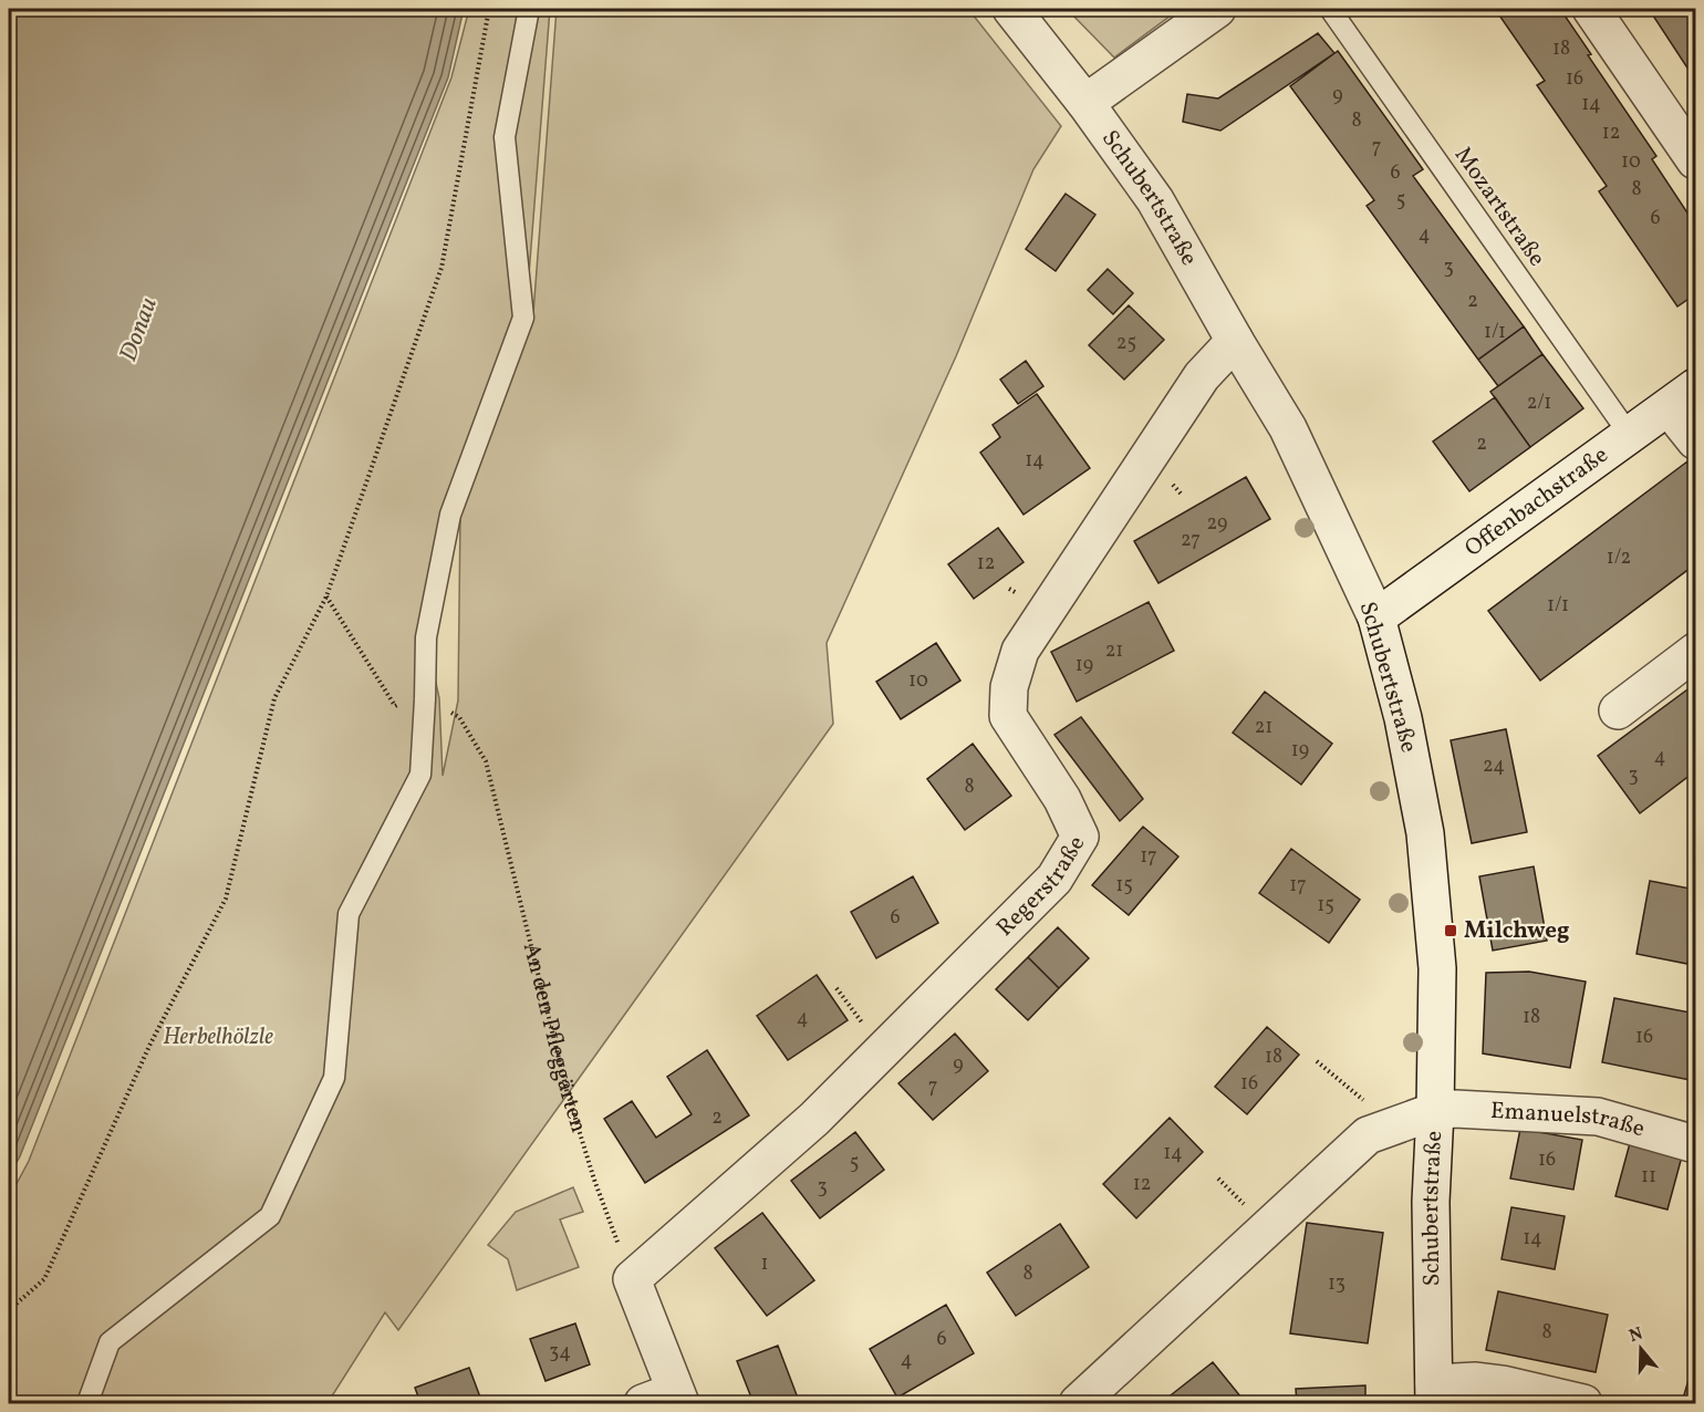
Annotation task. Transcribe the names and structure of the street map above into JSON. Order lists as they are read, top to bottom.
{
  "streets": {
    "street": [
      "Schubertstraße",
      "Offenbachstraße",
      "Regerstraße",
      "Emanuelstraße"
    ],
    "lane": ["Mozartstraße"],
    "path": ["An den Pfleggärten"]
  },
  "crossings": [
    ["Schubertstraße", "Offenbachstraße"],
    ["Schubertstraße", "Regerstraße"],
    ["Schubertstraße", "Emanuelstraße"],
    ["Mozartstraße", "Offenbachstraße"],
    ["Regerstraße", "An den Pfleggärten"]
  ],
  "water": ["Donau"],
  "parks": ["Herbelhölzle"],
  "places": {
    "transit": ["Milchweg"]
  },
  "house_numbers": [
    "18",
    "16",
    "9",
    "14",
    "8",
    "12",
    "7",
    "10",
    "6",
    "8",
    "5",
    "6",
    "4",
    "3",
    "2",
    "1/1",
    "25",
    "2/1",
    "2",
    "14",
    "29",
    "27",
    "1/2",
    "12",
    "1/1",
    "21",
    "19",
    "10",
    "21",
    "19",
    "4",
    "24",
    "3",
    "8",
    "17",
    "15",
    "17",
    "15",
    "6",
    "18",
    "4",
    "16",
    "18",
    "9",
    "16",
    "7",
    "2",
    "14",
    "16",
    "5",
    "11",
    "12",
    "3",
    "14",
    "1",
    "8",
    "13",
    "8",
    "6",
    "34",
    "4"
  ],
  "north": "top"
}
